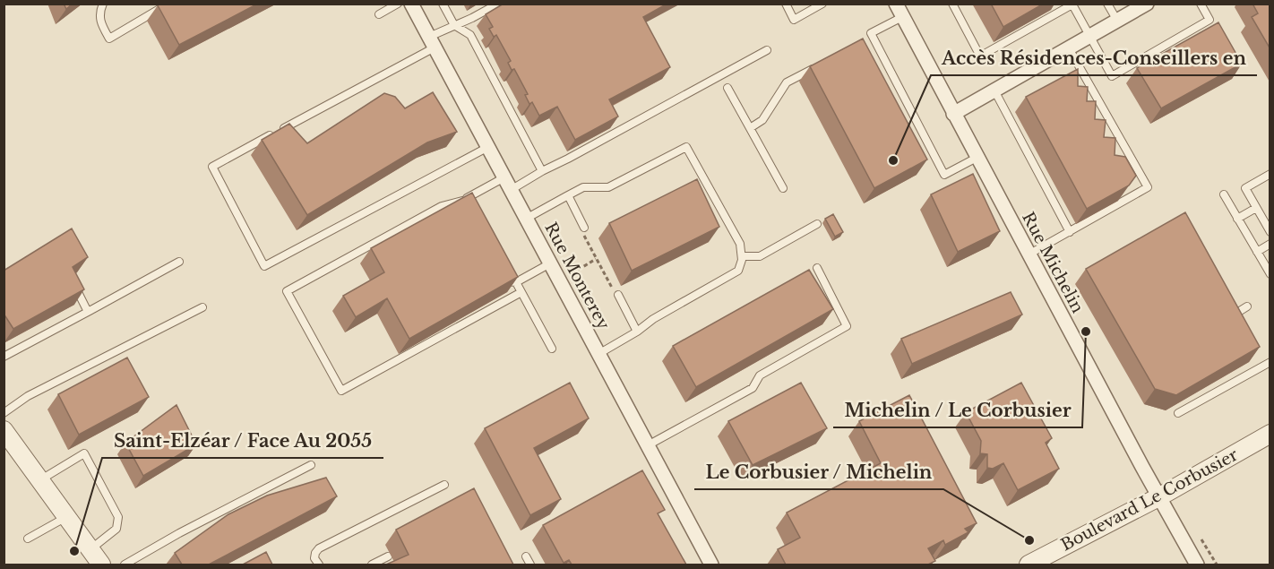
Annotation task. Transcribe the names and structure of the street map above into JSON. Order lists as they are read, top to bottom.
{
  "streets": {
    "street": ["Rue Michelin", "Rue Monterey", "Boulevard Le Corbusier"]
  },
  "crossings": [
    ["Rue Michelin", "Boulevard Le Corbusier"]
  ],
  "places": [
    "Accès Résidences-Conseillers en",
    "Michelin / Le Corbusier",
    "Le Corbusier / Michelin",
    "Saint-Elzéar / Face Au 2055"
  ]
}
